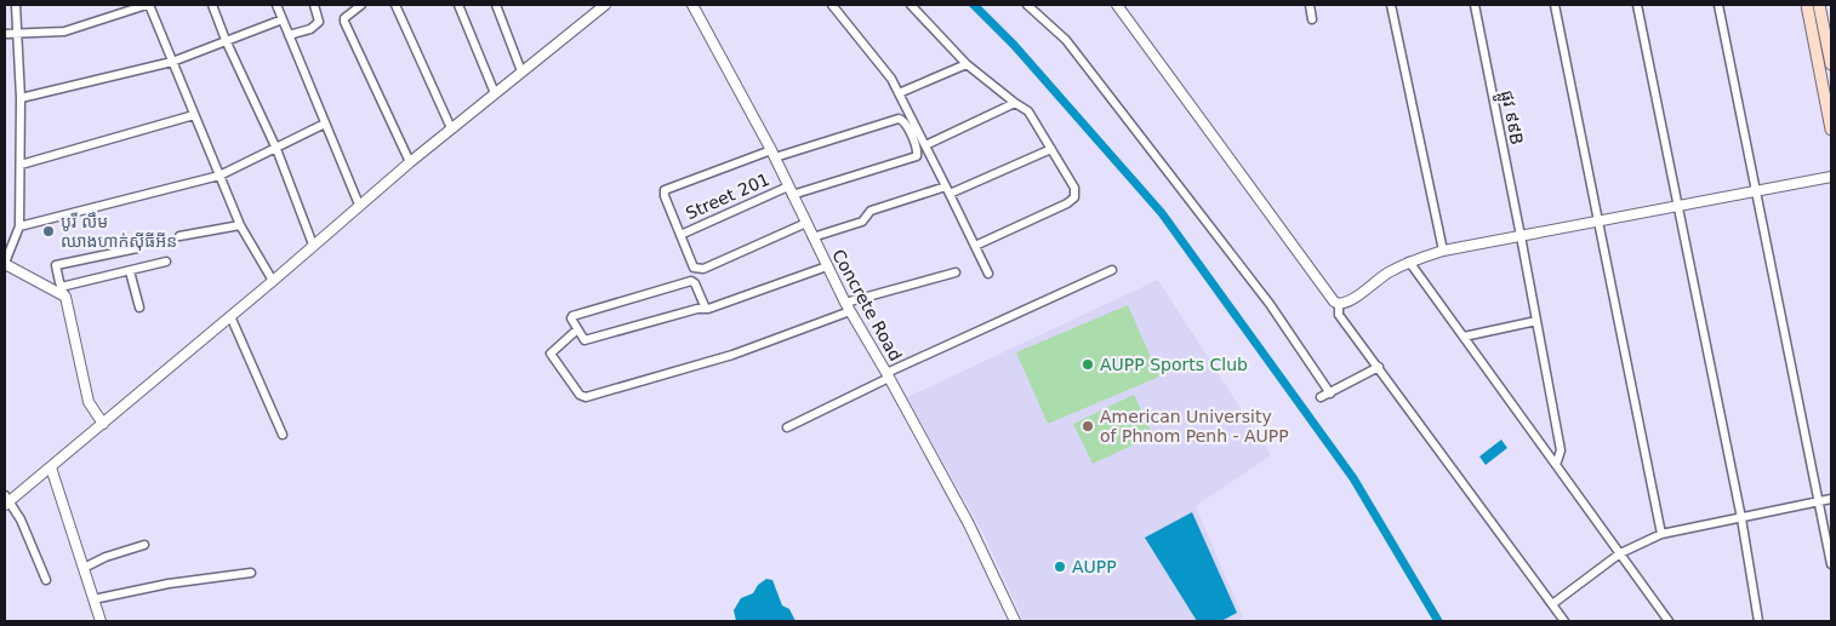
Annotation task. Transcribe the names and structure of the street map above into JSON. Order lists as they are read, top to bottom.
{
  "streets": {
    "street": ["ផ្លូវ ៩៩B", "Street 201", "Concrete Road"]
  },
  "crossings": [
    ["Street 201", "Concrete Road"]
  ],
  "places": [
    "បូរី លឹម ឈាងហាក់សុីធីអីន",
    "AUPP Sports Club",
    "American University of Phnom Penh - AUPP",
    "AUPP"
  ]
}
